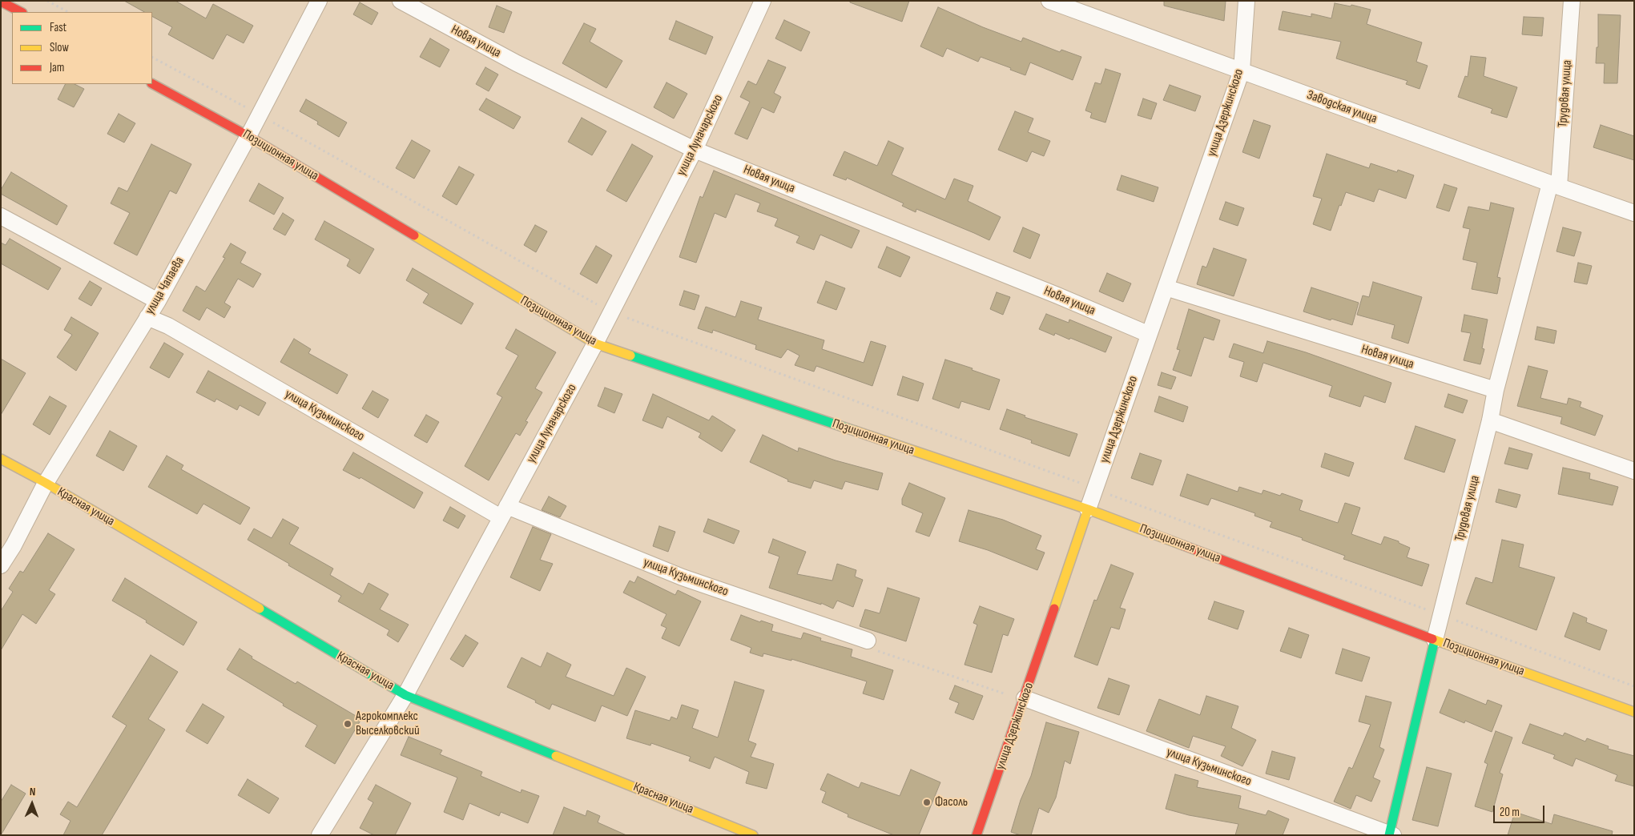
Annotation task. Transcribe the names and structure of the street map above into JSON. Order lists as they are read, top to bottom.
{
  "streets": {
    "street": [
      "Новая улица",
      "Трудовая улица",
      "Заводская улица",
      "улица Дзержинского",
      "улица Луначарского",
      "Позиционная улица",
      "улица Чапаева",
      "улица Кузьминского",
      "Красная улица"
    ]
  },
  "crossings": [
    ["Новая улица", "Трудовая улица"],
    ["Новая улица", "улица Дзержинского"],
    ["Новая улица", "улица Луначарского"],
    ["Трудовая улица", "Заводская улица"],
    ["Трудовая улица", "Позиционная улица"],
    ["Трудовая улица", "улица Кузьминского"],
    ["Заводская улица", "улица Дзержинского"],
    ["улица Дзержинского", "Позиционная улица"],
    ["улица Дзержинского", "улица Кузьминского"],
    ["улица Луначарского", "Позиционная улица"],
    ["улица Луначарского", "улица Кузьминского"],
    ["улица Луначарского", "Красная улица"],
    ["Позиционная улица", "улица Чапаева"],
    ["улица Чапаева", "улица Кузьминского"],
    ["улица Чапаева", "Красная улица"]
  ],
  "places": ["Агрокомплекс Выселковский", "Фасоль"],
  "legend": ["Fast", "Slow", "Jam"],
  "scale_bar": "20 m",
  "north": "top"
}
